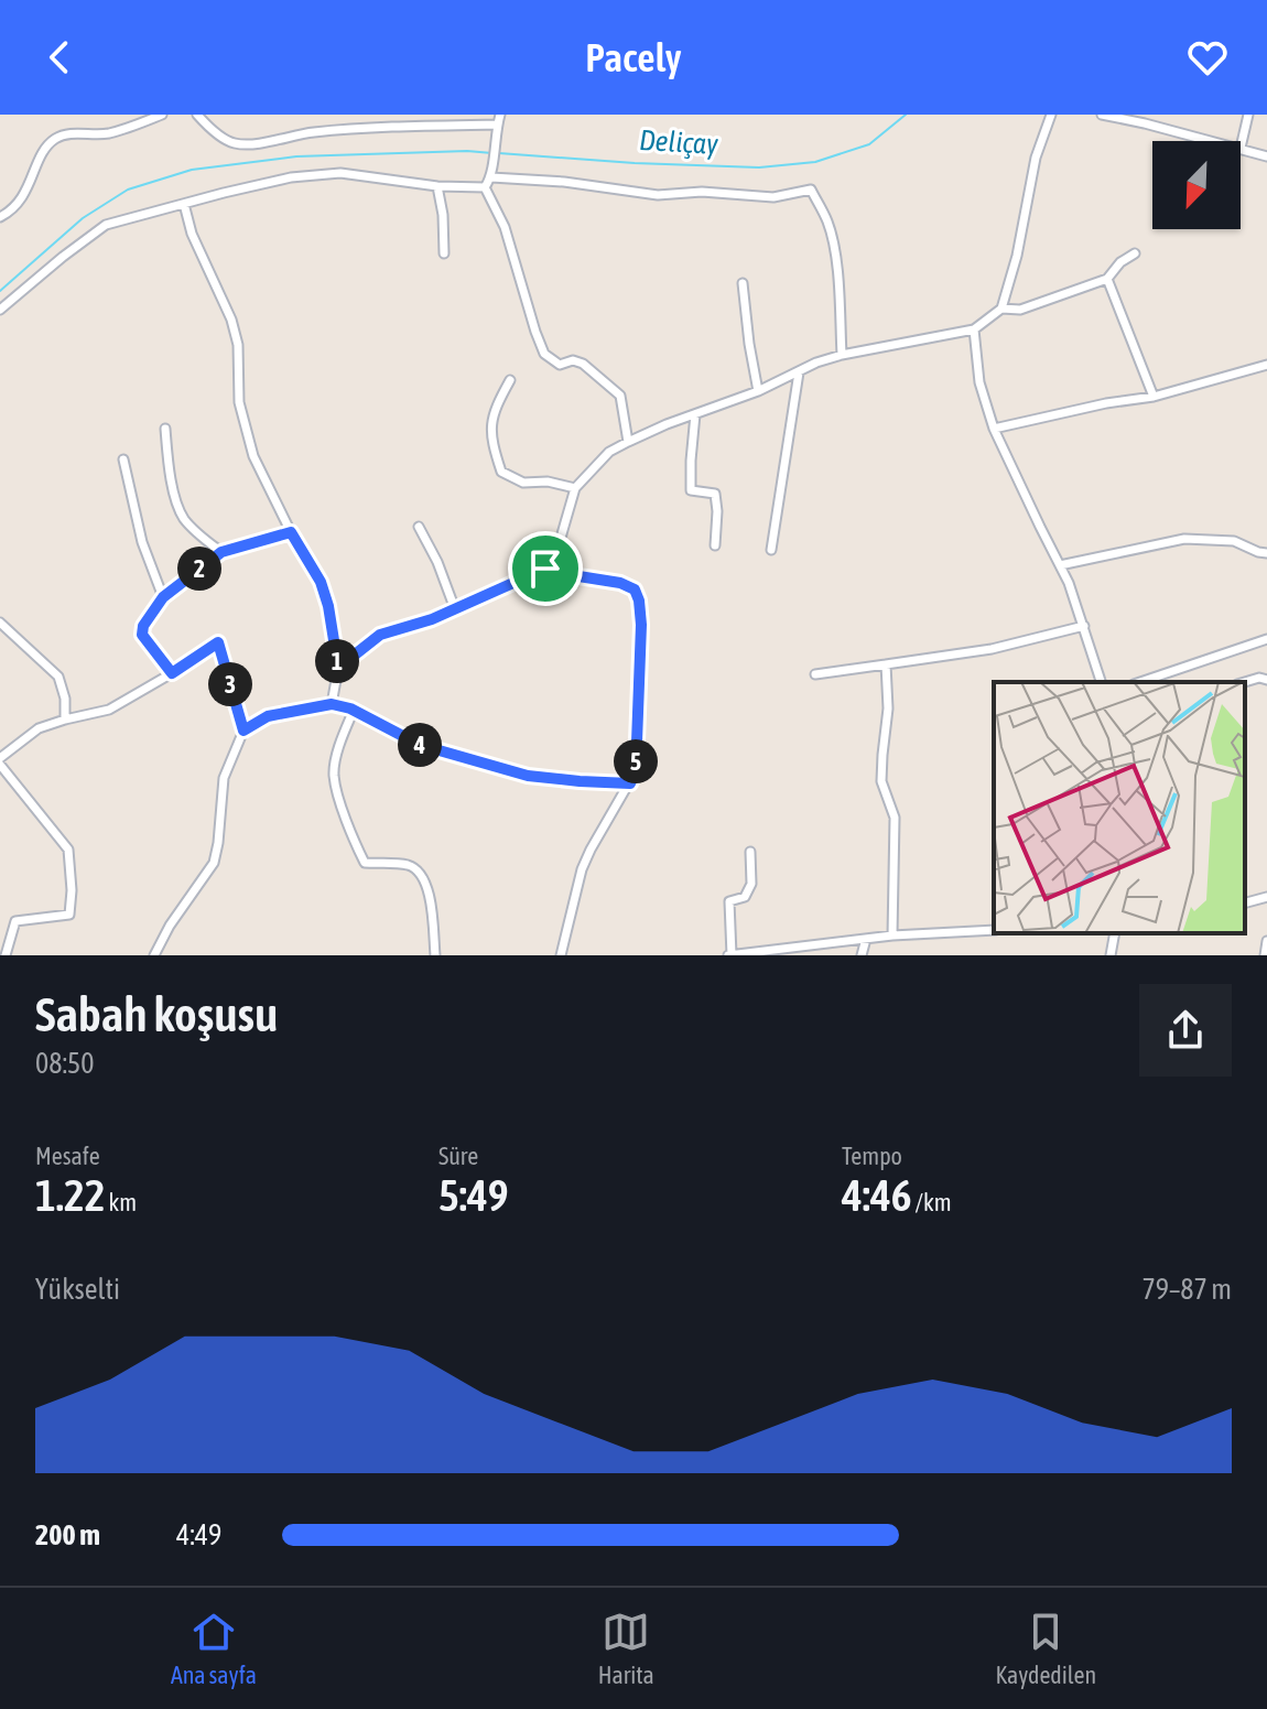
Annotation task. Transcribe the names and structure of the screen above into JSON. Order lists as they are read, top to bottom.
{
  "water": ["Deliçay"],
  "north": "bottom left",
  "page": {
    "header": "Pacely",
    "pins": [
      "2",
      "1",
      "3",
      "4",
      "5"
    ],
    "heading": ["Sabah koşusu", "08:50"],
    "stats": [
      ["Mesafe", "1.22 km"],
      ["Süre", "5:49"],
      ["Tempo", "4:46 /km"]
    ],
    "chart": ["Yükselti", "79–87 m"],
    "list": [
      {
        "name": "200 m",
        "note": "4:49"
      }
    ],
    "tabs": ["Ana sayfa", "Harita", "Kaydedilen"]
  }
}
